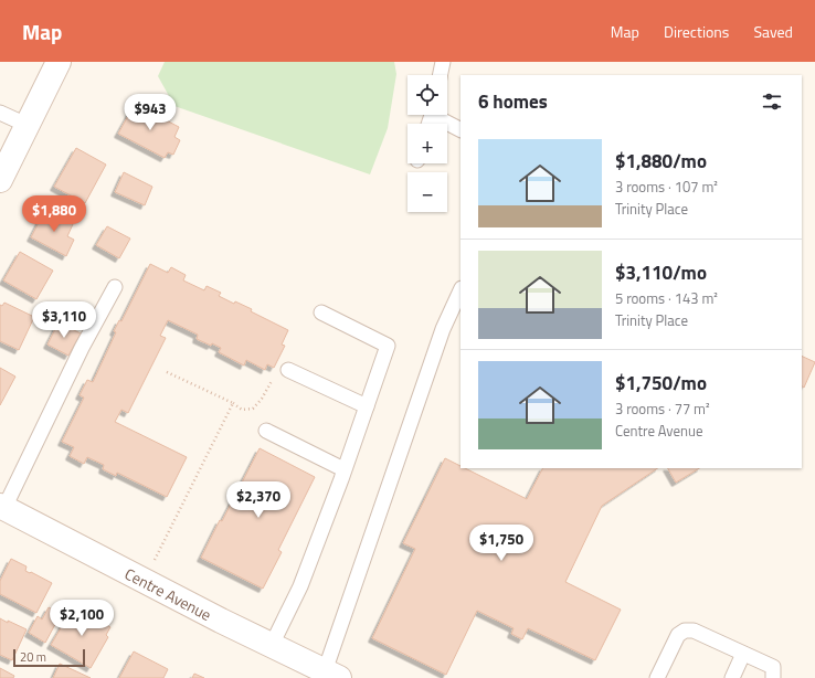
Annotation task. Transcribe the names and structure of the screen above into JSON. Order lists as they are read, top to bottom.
{
  "streets": {
    "street": ["Centre Avenue"]
  },
  "scale_bar": "20 m",
  "page": {
    "header": "Map",
    "nav": ["Map", "Directions", "Saved"],
    "map_buttons": ["+", "−"],
    "heading": "6 homes",
    "price": [
      "$943",
      "$1,880",
      "$3,110",
      "$2,370",
      "$1,750",
      "$2,100"
    ],
    "list": [
      {
        "name": "$1,880/mo",
        "note": "3 rooms · 107 m² · Trinity Place"
      },
      {
        "name": "$3,110/mo",
        "note": "5 rooms · 143 m² · Trinity Place"
      },
      {
        "name": "$1,750/mo",
        "note": "3 rooms · 77 m² · Centre Avenue"
      }
    ],
    "scale": "20 m"
  }
}
